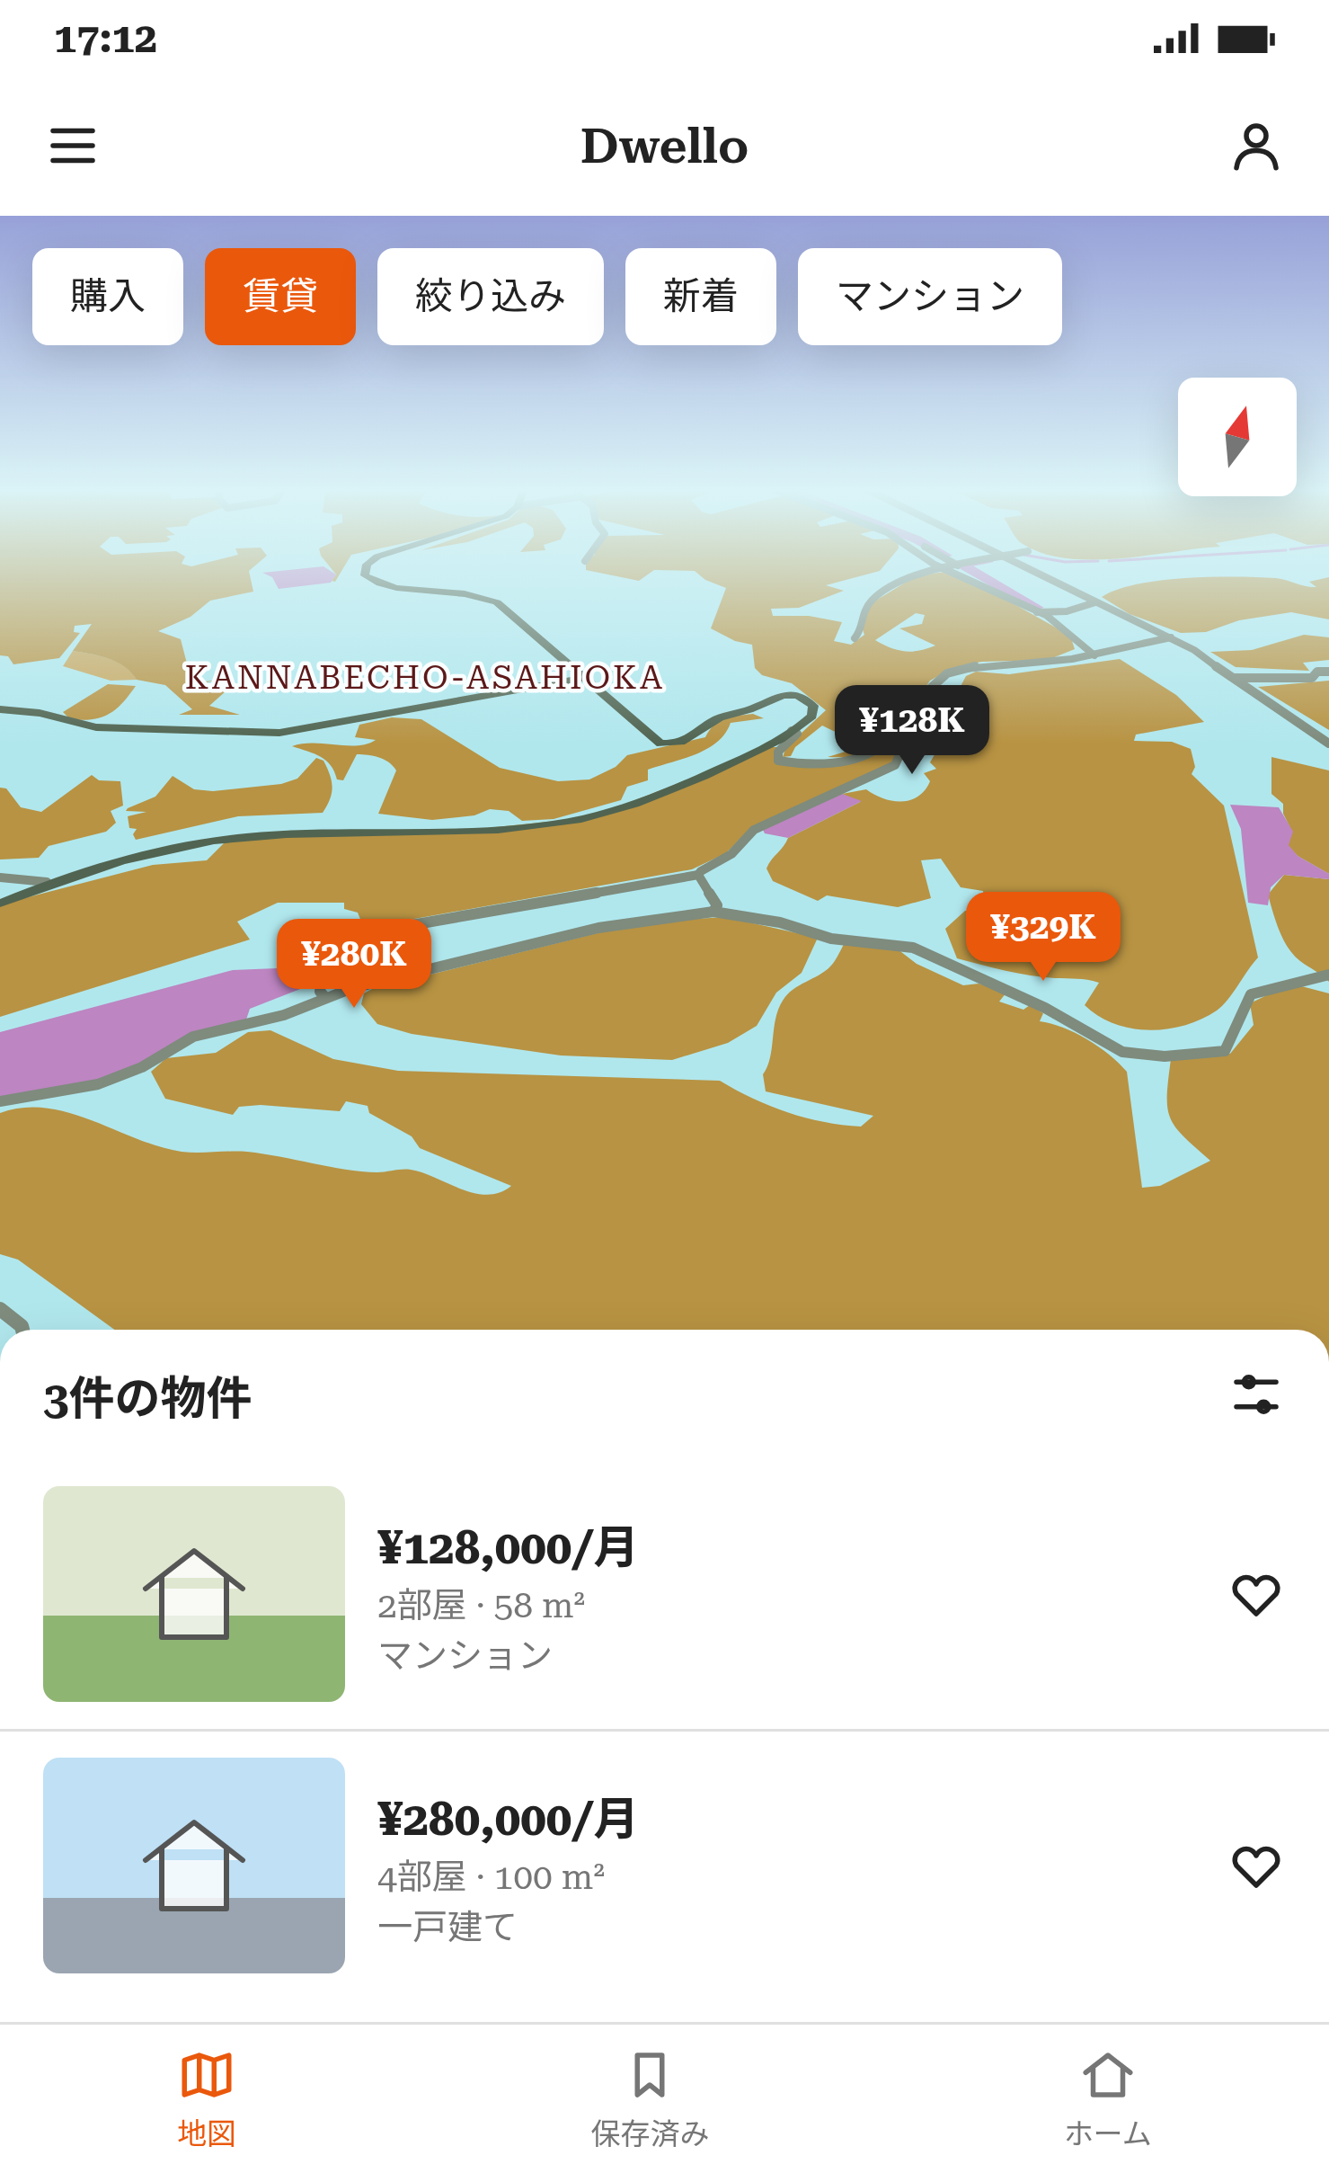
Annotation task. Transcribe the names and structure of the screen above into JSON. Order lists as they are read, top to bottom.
{
  "districts": ["KANNABECHO-ASAHIOKA"],
  "north": "top",
  "page": {
    "status": "17:12",
    "header": "Dwello",
    "chip": [
      "購入",
      "賃貸",
      "絞り込み",
      "新着",
      "マンション"
    ],
    "price": ["¥128K", "¥329K", "¥280K"],
    "heading": "3件の物件",
    "list": [
      {
        "name": "¥128,000/月",
        "note": "2部屋 · 58 m² · マンション"
      },
      {
        "name": "¥280,000/月",
        "note": "4部屋 · 100 m² · 一戸建て"
      }
    ],
    "tabs": ["地図", "保存済み", "ホーム"]
  }
}
